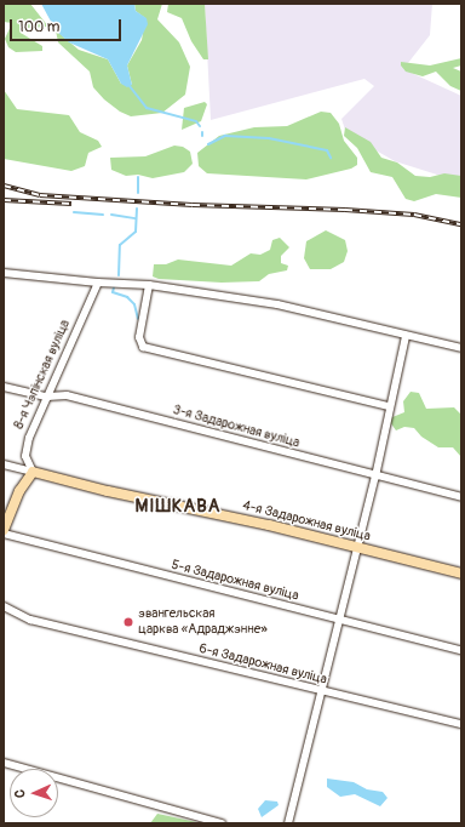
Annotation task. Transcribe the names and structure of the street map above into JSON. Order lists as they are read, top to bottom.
{
  "streets": {
    "main road": ["4-я Задарожная вуліца"],
    "street": [
      "8-я Чэпінская вуліца",
      "3-я Задарожная вуліца",
      "5-я Задарожная вуліца",
      "6-я Задарожная вуліца"
    ]
  },
  "crossings": [
    ["8-я Чэпінская вуліца", "3-я Задарожная вуліца"],
    ["8-я Чэпінская вуліца", "4-я Задарожная вуліца"]
  ],
  "districts": ["МІШКАВА"],
  "places": ["эвангельская царква «Адраджэнне»"],
  "scale_bar": "100 m",
  "north": "left"
}
